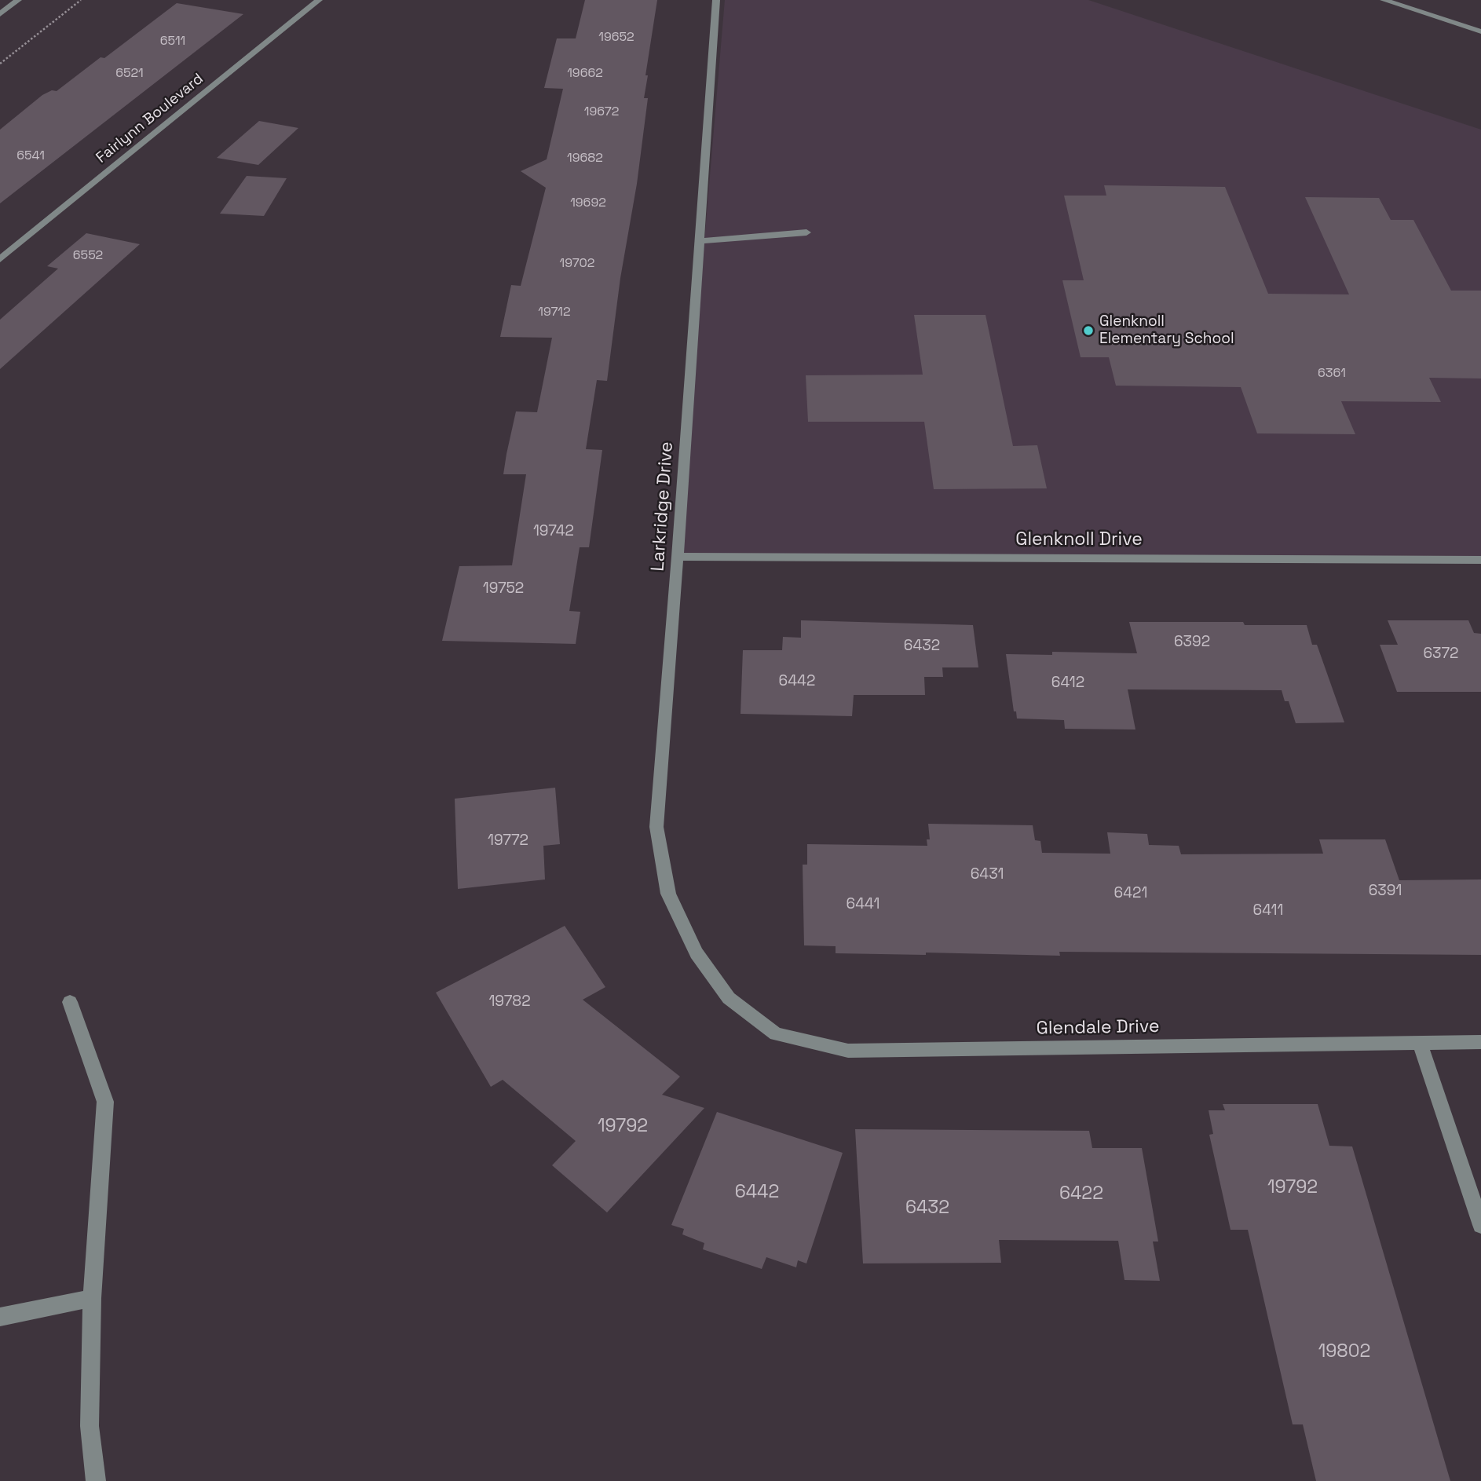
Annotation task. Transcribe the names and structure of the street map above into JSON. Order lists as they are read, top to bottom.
{
  "streets": {
    "street": [
      "Fairlynn Boulevard",
      "Larkridge Drive",
      "Glenknoll Drive",
      "Glendale Drive"
    ]
  },
  "crossings": [
    ["Larkridge Drive", "Glenknoll Drive"],
    ["Larkridge Drive", "Glendale Drive"]
  ],
  "places": ["Glenknoll Elementary School"],
  "house_numbers": [
    "19652",
    "6511",
    "6521",
    "19662",
    "19672",
    "6541",
    "19682",
    "19692",
    "6552",
    "19702",
    "19712",
    "6361",
    "19742",
    "19752",
    "6392",
    "6432",
    "6372",
    "6442",
    "6412",
    "19772",
    "6431",
    "6391",
    "6421",
    "6441",
    "6411",
    "19782",
    "19792",
    "19792",
    "6442",
    "6422",
    "6432",
    "19802"
  ]
}
